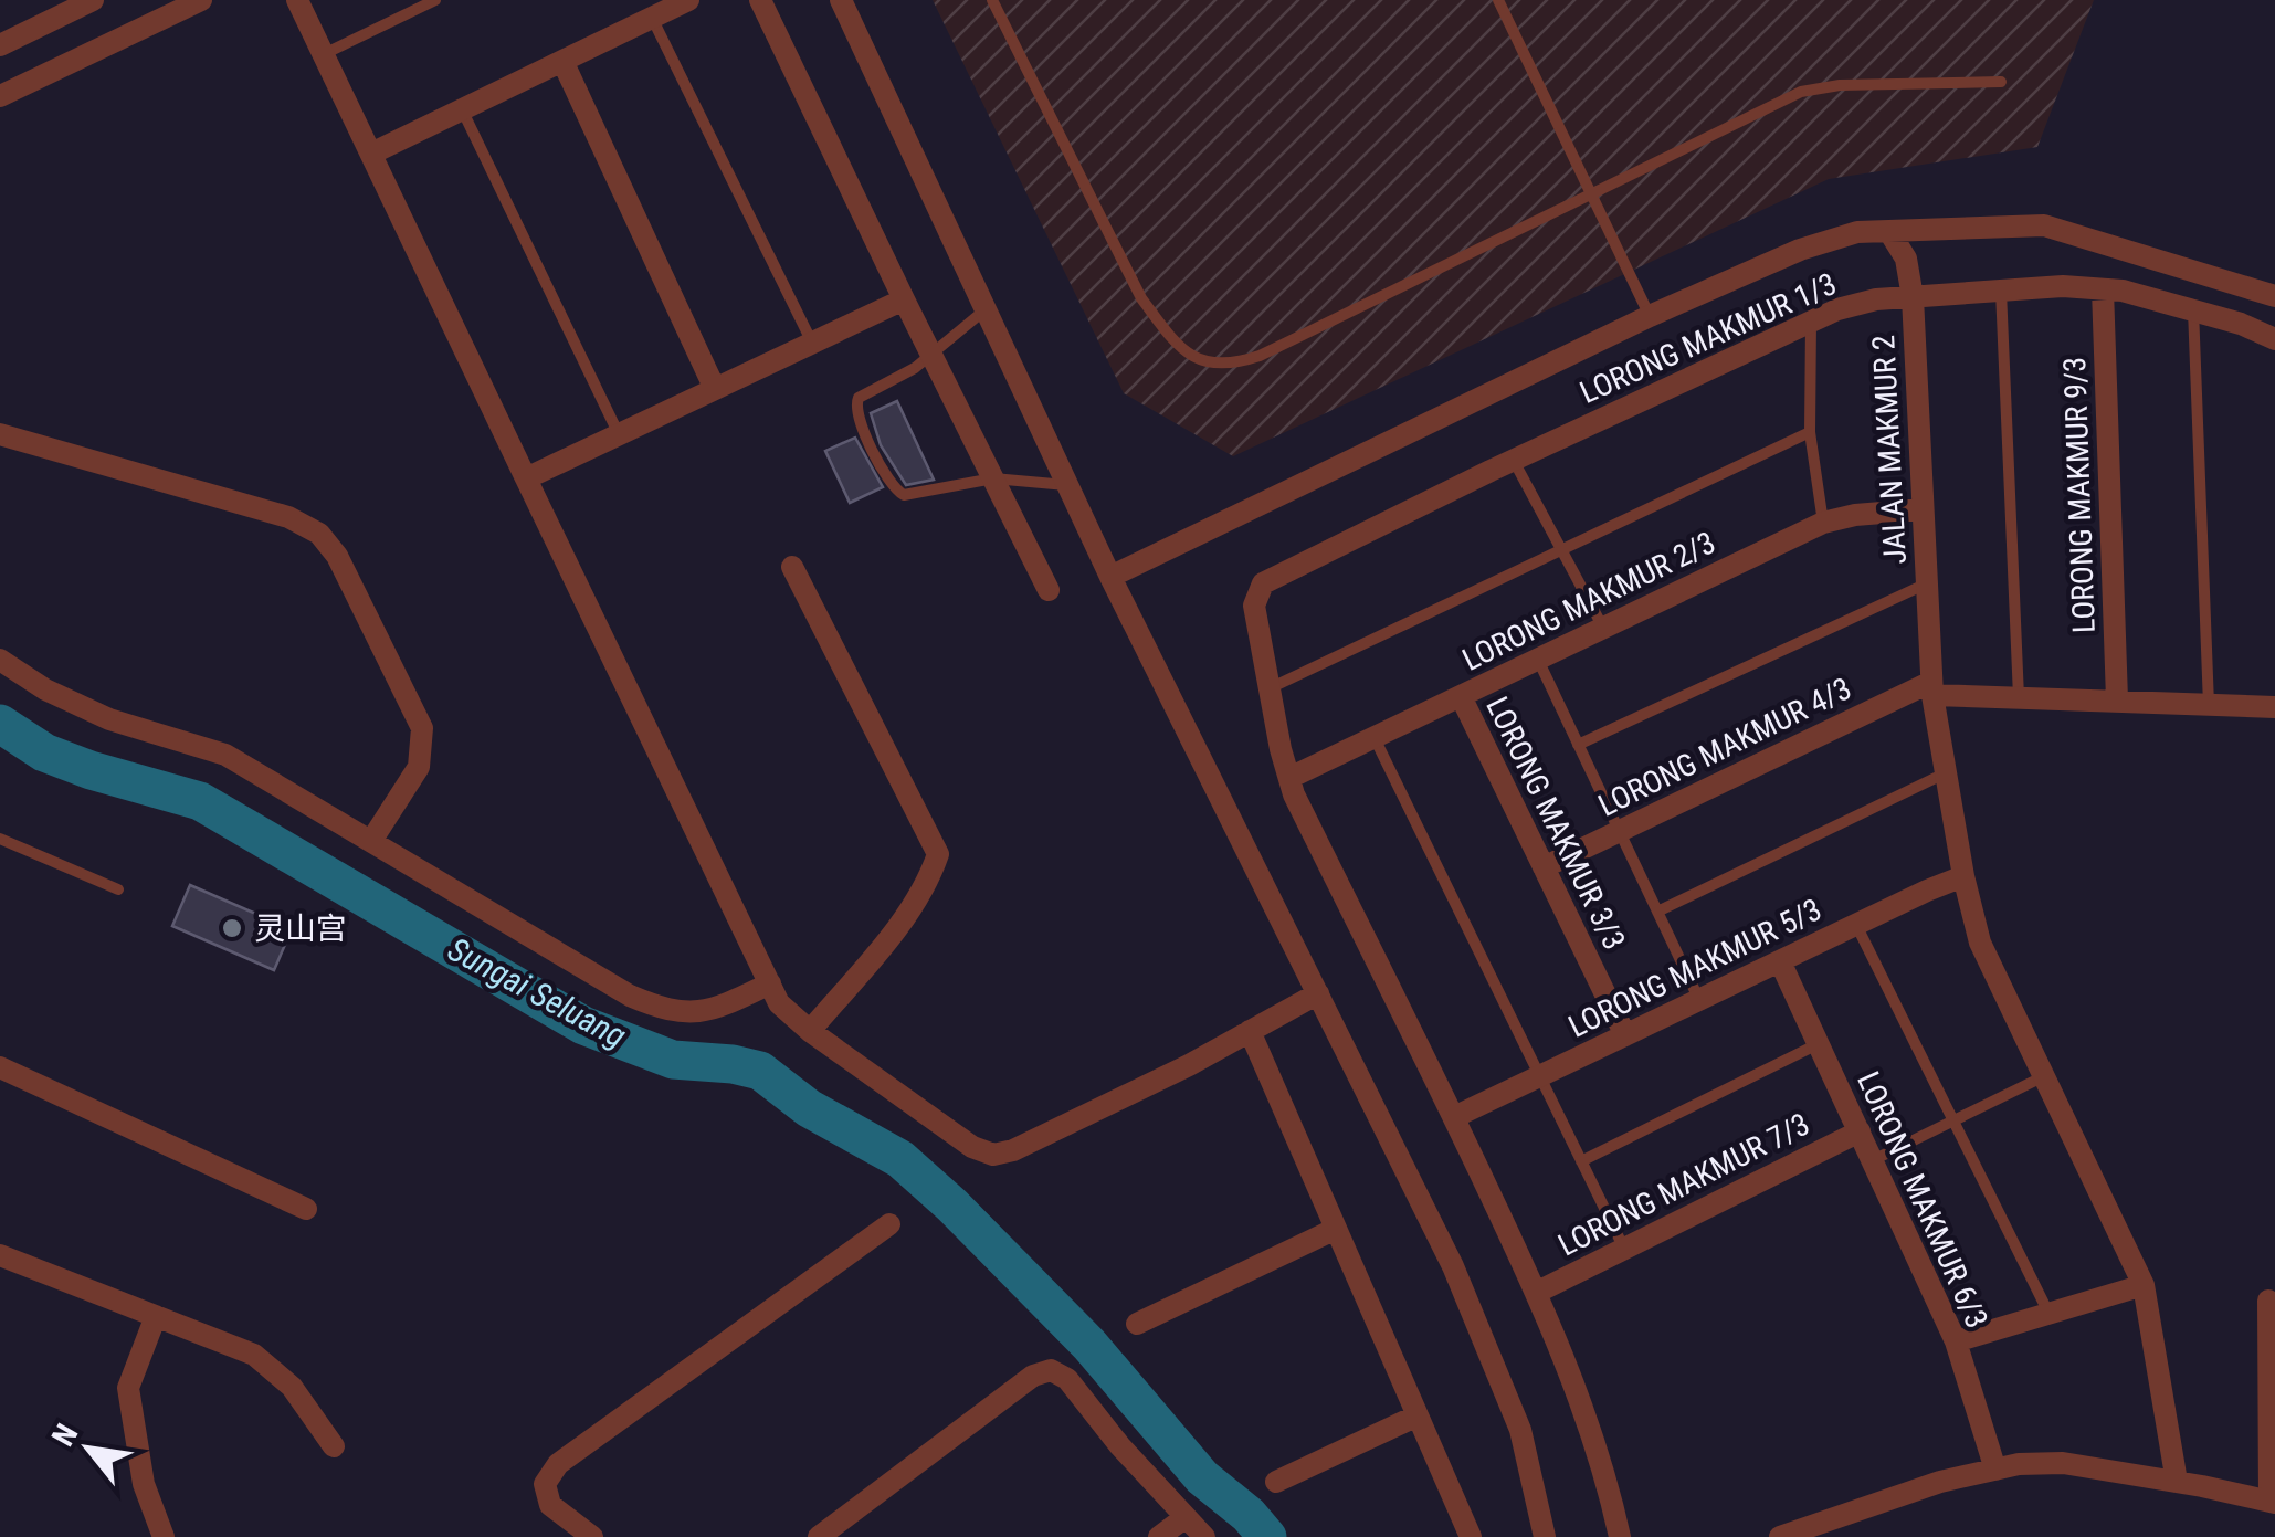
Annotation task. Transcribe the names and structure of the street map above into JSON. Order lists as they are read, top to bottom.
{
  "streets": {
    "street": [
      "LORONG MAKMUR 1/3",
      "JALAN MAKMUR 2",
      "LORONG MAKMUR 9/3",
      "LORONG MAKMUR 2/3",
      "LORONG MAKMUR 4/3",
      "LORONG MAKMUR 3/3",
      "LORONG MAKMUR 5/3",
      "LORONG MAKMUR 7/3",
      "LORONG MAKMUR 6/3"
    ]
  },
  "crossings": [
    ["LORONG MAKMUR 1/3", "JALAN MAKMUR 2"],
    ["LORONG MAKMUR 1/3", "LORONG MAKMUR 9/3"],
    ["JALAN MAKMUR 2", "LORONG MAKMUR 2/3"],
    ["JALAN MAKMUR 2", "LORONG MAKMUR 4/3"],
    ["JALAN MAKMUR 2", "LORONG MAKMUR 5/3"],
    ["LORONG MAKMUR 2/3", "LORONG MAKMUR 3/3"],
    ["LORONG MAKMUR 4/3", "LORONG MAKMUR 3/3"],
    ["LORONG MAKMUR 3/3", "LORONG MAKMUR 5/3"],
    ["LORONG MAKMUR 5/3", "LORONG MAKMUR 6/3"],
    ["LORONG MAKMUR 7/3", "LORONG MAKMUR 6/3"]
  ],
  "water": ["Sungai Seluang"],
  "places": ["灵山宫"],
  "north": "top left"
}
